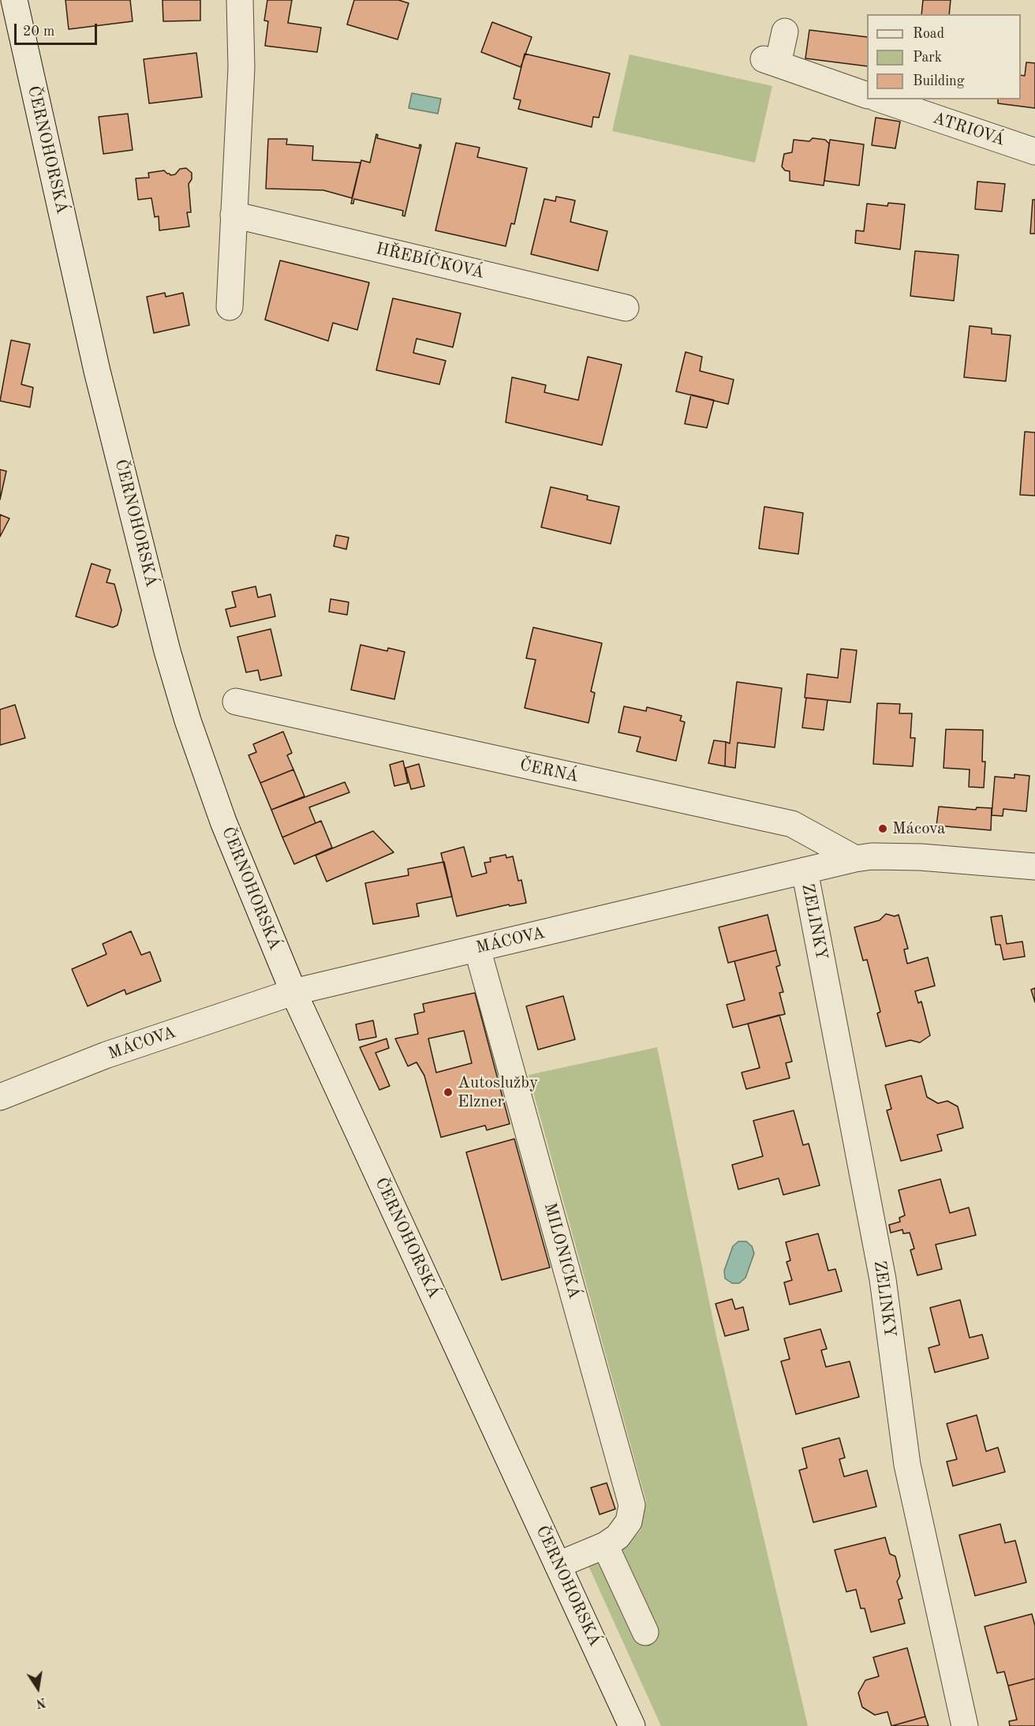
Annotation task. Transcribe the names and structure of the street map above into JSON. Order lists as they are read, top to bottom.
{
  "streets": {
    "street": [
      "ATRIOVÁ",
      "ČERNOHORSKÁ",
      "HŘEBÍČKOVÁ",
      "ČERNÁ",
      "ZELINKY",
      "MÁCOVA",
      "MILONICKÁ"
    ]
  },
  "crossings": [
    ["ČERNOHORSKÁ", "MÁCOVA"],
    ["ČERNOHORSKÁ", "MILONICKÁ"],
    ["ČERNÁ", "MÁCOVA"],
    ["ZELINKY", "MÁCOVA"],
    ["MÁCOVA", "MILONICKÁ"]
  ],
  "places": ["Mácova", "Autoslužby Elzner"],
  "legend": ["Road", "Park", "Building"],
  "scale_bar": "20 m",
  "north": "bottom"
}
